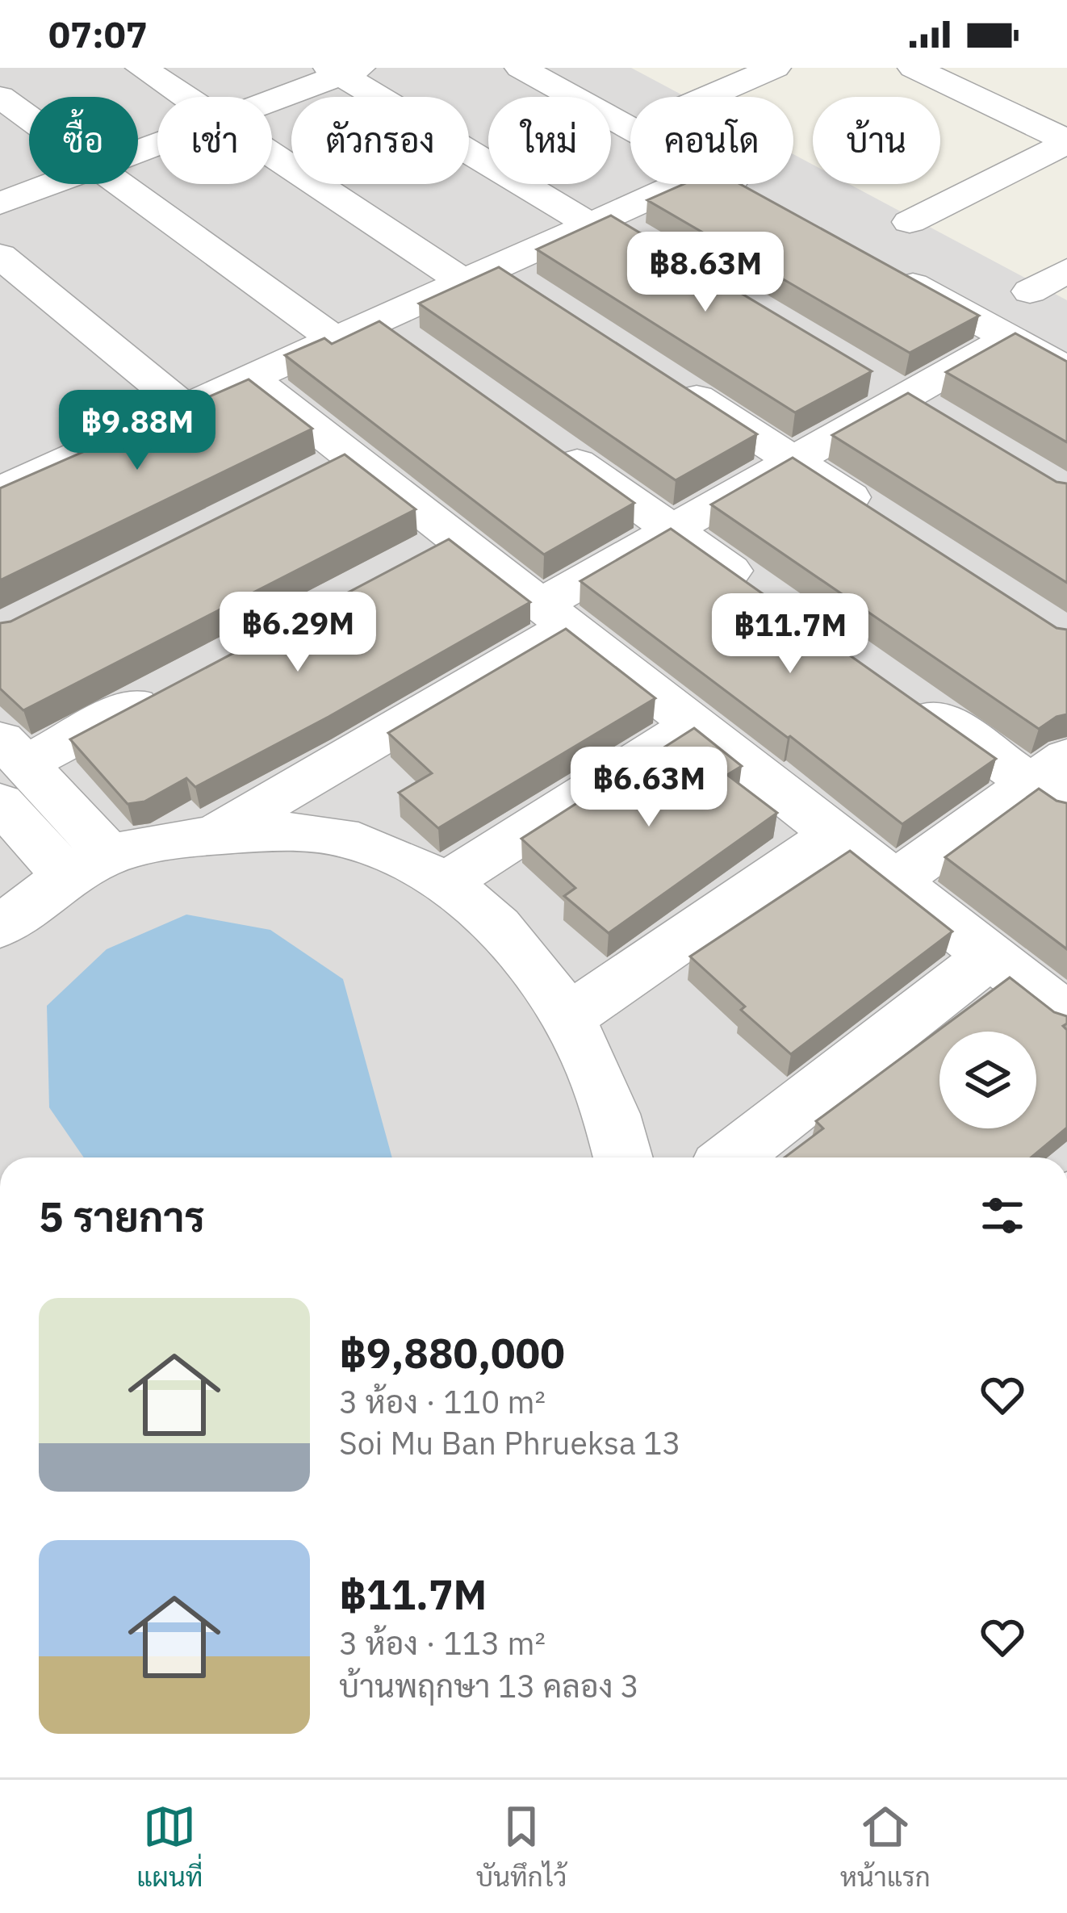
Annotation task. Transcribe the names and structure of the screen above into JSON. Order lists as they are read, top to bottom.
{
  "page": {
    "status": "07:07",
    "chip": [
      "ซื้อ",
      "เช่า",
      "ตัวกรอง",
      "ใหม่",
      "คอนโด",
      "บ้าน"
    ],
    "price": [
      "฿8.63M",
      "฿9.88M",
      "฿6.29M",
      "฿11.7M",
      "฿6.63M"
    ],
    "heading": "5 รายการ",
    "list": [
      {
        "name": "฿9,880,000",
        "note": "3 ห้อง · 110 m² · Soi Mu Ban Phrueksa 13"
      },
      {
        "name": "฿11.7M",
        "note": "3 ห้อง · 113 m² · บ้านพฤกษา 13 คลอง 3"
      }
    ],
    "tabs": ["แผนที่", "บันทึกไว้", "หน้าแรก"]
  }
}
